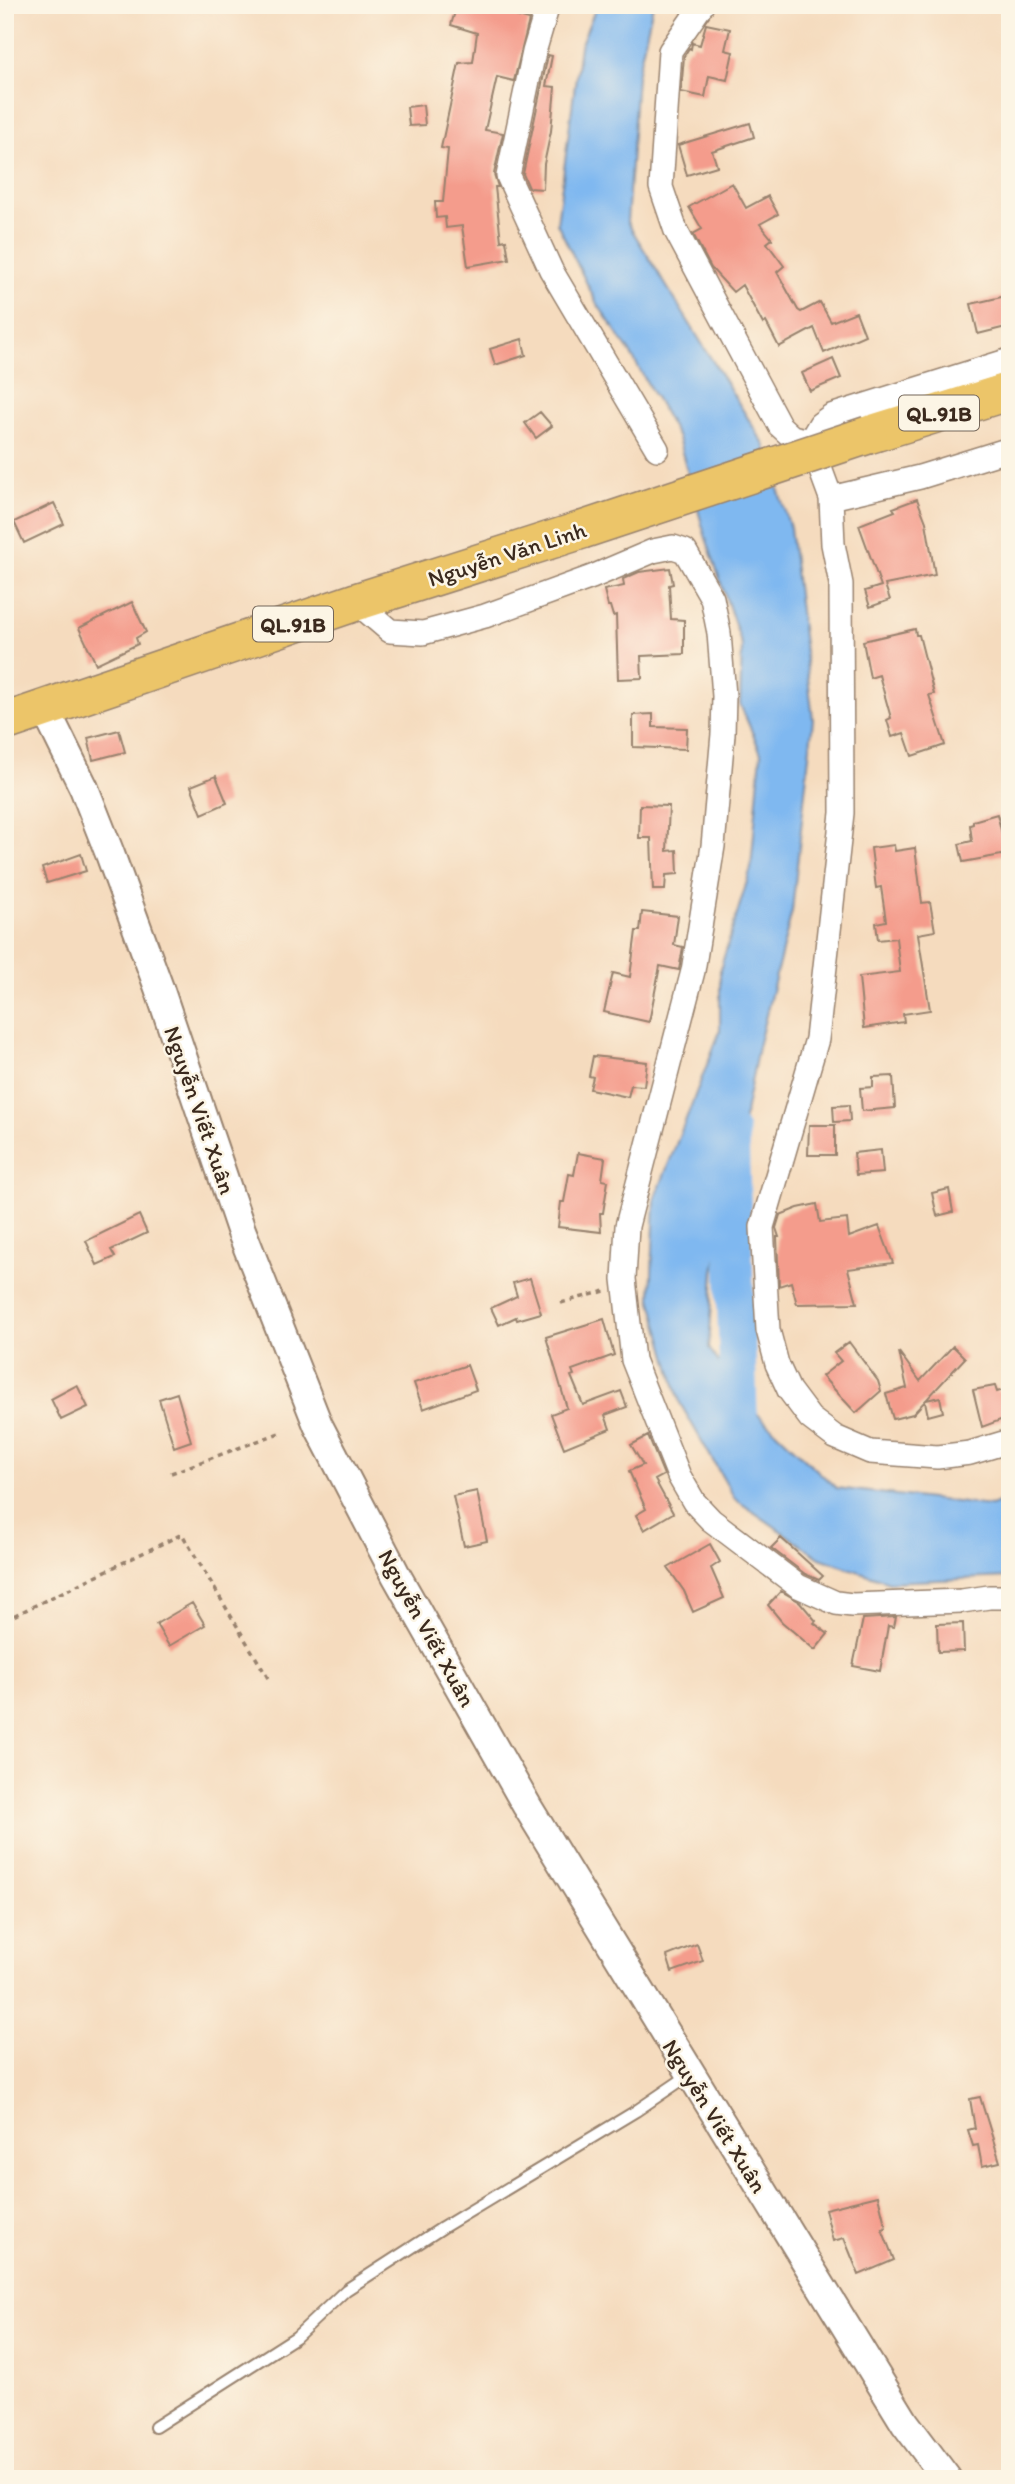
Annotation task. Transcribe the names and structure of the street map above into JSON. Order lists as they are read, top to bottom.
{
  "streets": {
    "highway": ["QL.91B", "Nguyễn Văn Linh"],
    "street": ["Nguyễn Viết Xuân"]
  },
  "crossings": [
    ["Nguyễn Văn Linh", "Nguyễn Viết Xuân"]
  ]
}
